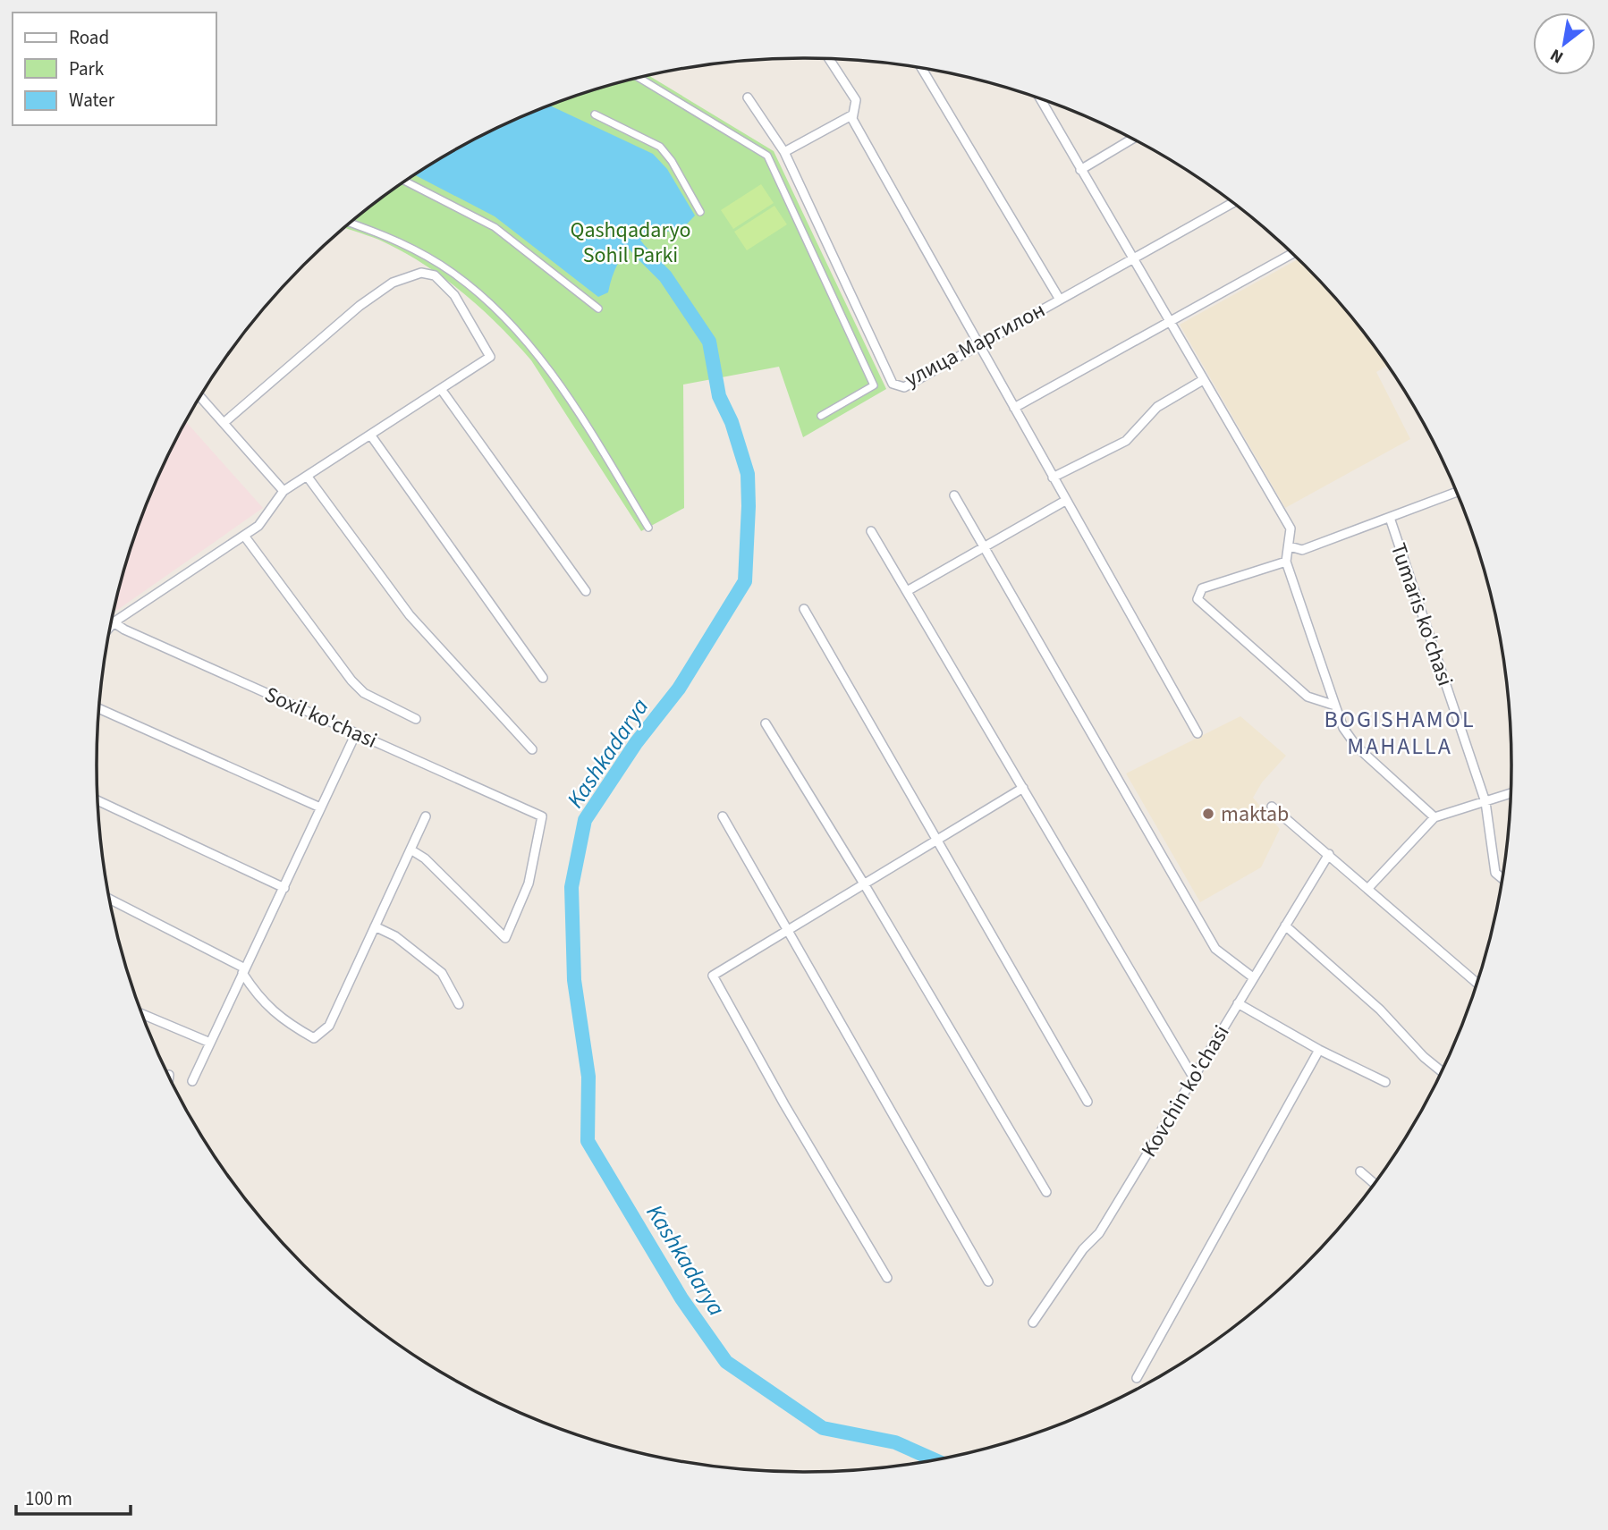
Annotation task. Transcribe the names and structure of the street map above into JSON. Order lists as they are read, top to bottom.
{
  "streets": {
    "street": [
      "улица Маргилон",
      "Tumaris ko'chasi",
      "Soxil ko'chasi",
      "Kovchin ko'chasi"
    ]
  },
  "districts": ["BOGISHAMOL MAHALLA"],
  "water": ["Kashkadarya"],
  "parks": ["Qashqadaryo Sohil Parki"],
  "places": ["maktab"],
  "legend": ["Road", "Park", "Water"],
  "scale_bar": "100 m",
  "north": "bottom left"
}
